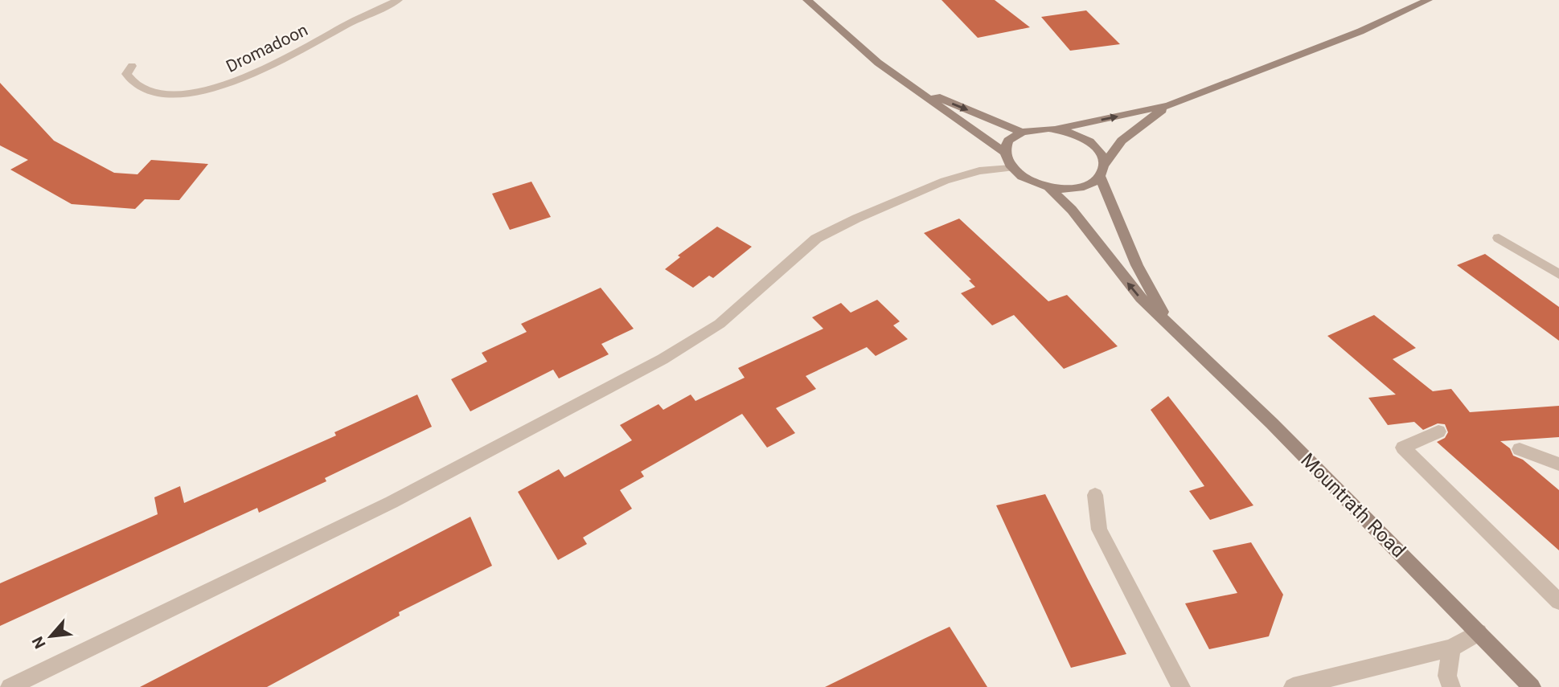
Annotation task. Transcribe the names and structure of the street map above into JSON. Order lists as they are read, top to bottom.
{
  "streets": {
    "main road": ["Mountrath Road"],
    "street": ["Dromadoon"]
  },
  "north": "bottom left"
}
